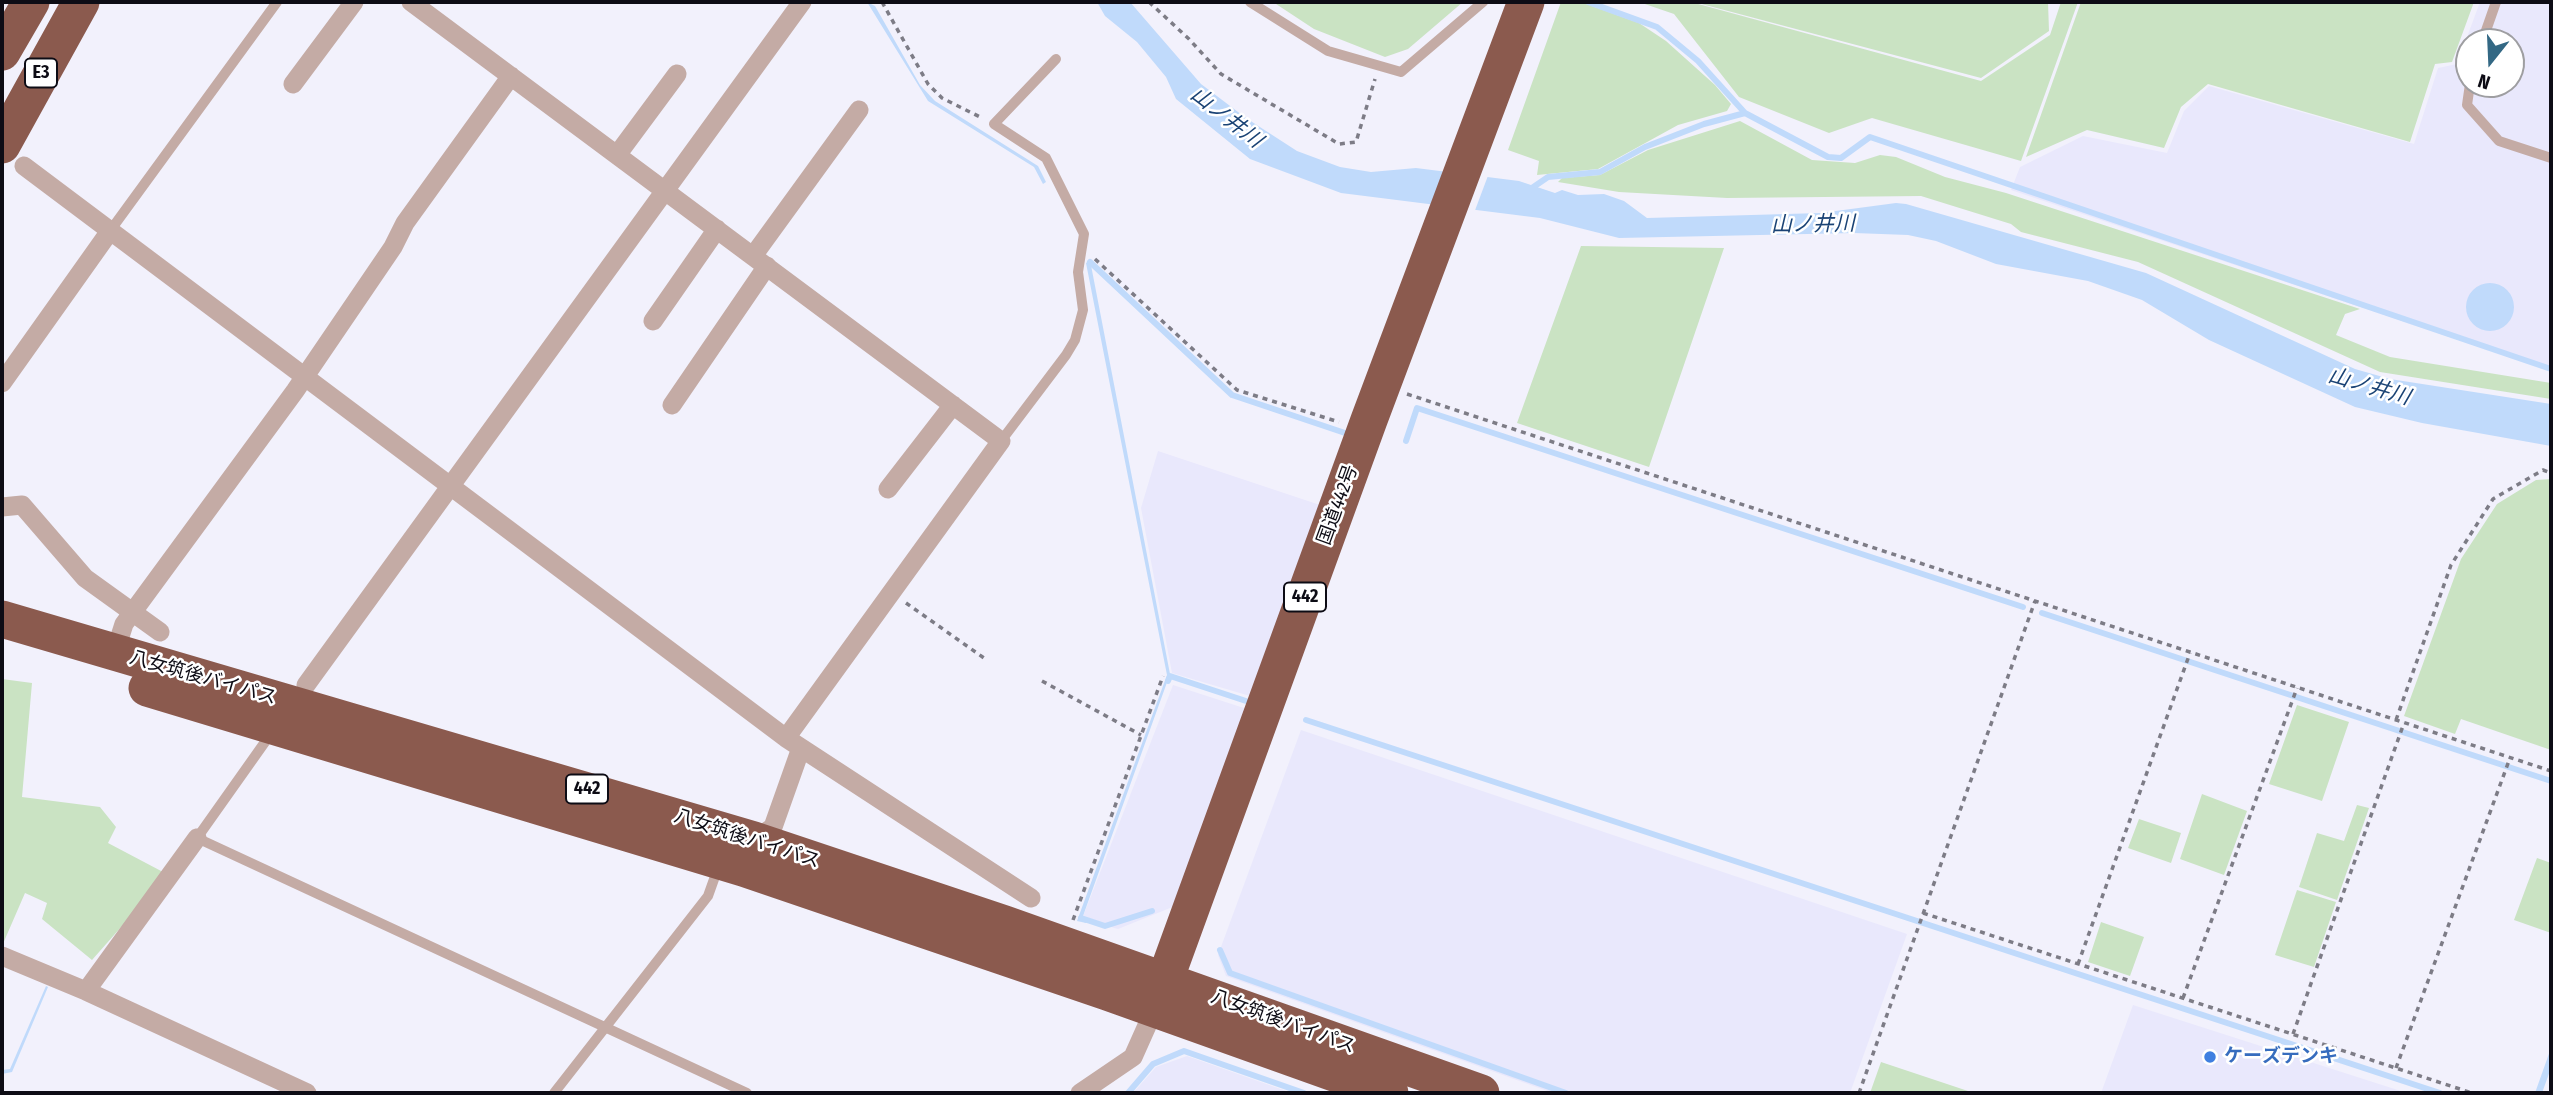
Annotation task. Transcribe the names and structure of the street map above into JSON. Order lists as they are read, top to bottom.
{
  "streets": {
    "highway": [
      "E3",
      "国道442号",
      "442",
      "八女筑後バイパス"
    ]
  },
  "crossings": [
    ["国道442号", "八女筑後バイパス"]
  ],
  "water": ["山ノ井川"],
  "places": ["ケーズデンキ"],
  "north": "bottom"
}
